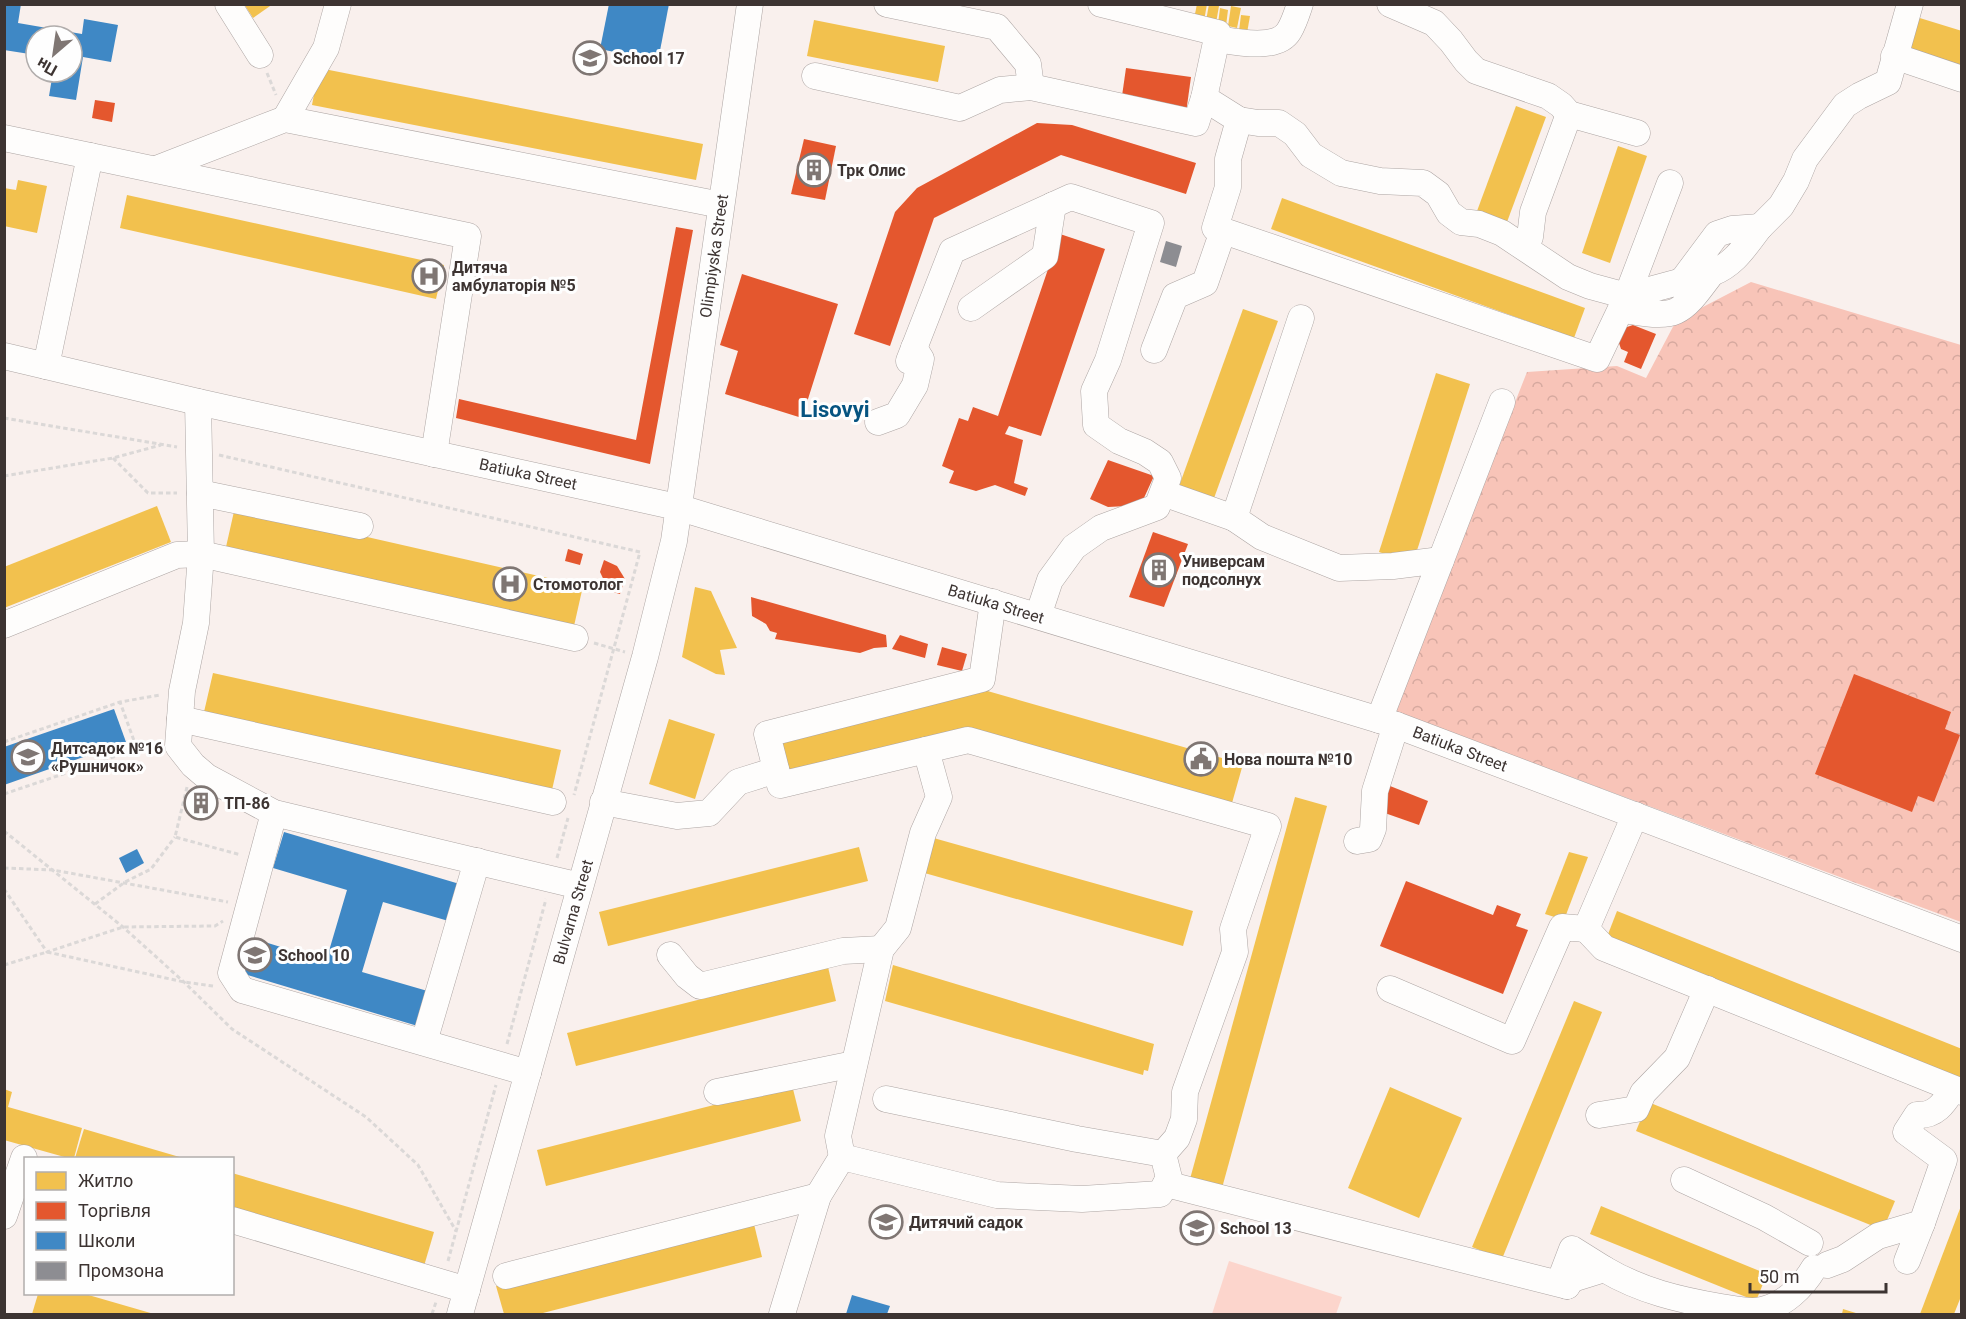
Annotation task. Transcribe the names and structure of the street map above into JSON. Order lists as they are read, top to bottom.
{
  "streets": {
    "street": ["Olimpiyska Street", "Batiuka Street", "Bulvarna Street"]
  },
  "crossings": [
    ["Olimpiyska Street", "Batiuka Street"],
    ["Olimpiyska Street", "Bulvarna Street"],
    ["Batiuka Street", "Bulvarna Street"]
  ],
  "districts": ["Lisovyi"],
  "places": {
    "school or university": [
      "School 17",
      "Дитсадок №16 «Рушничок»",
      "School 10",
      "Дитячий садок",
      "School 13"
    ],
    "building": ["Трк Олис", "Универсам подсолнух", "ТП-86"],
    "hospital": ["Дитяча амбулаторія №5", "Стомотолог"],
    "public building": ["Нова пошта №10"]
  },
  "legend": [
    "Житло",
    "Торгівля",
    "Школи",
    "Промзона"
  ],
  "scale_bar": "50 m",
  "north": "bottom left"
}
